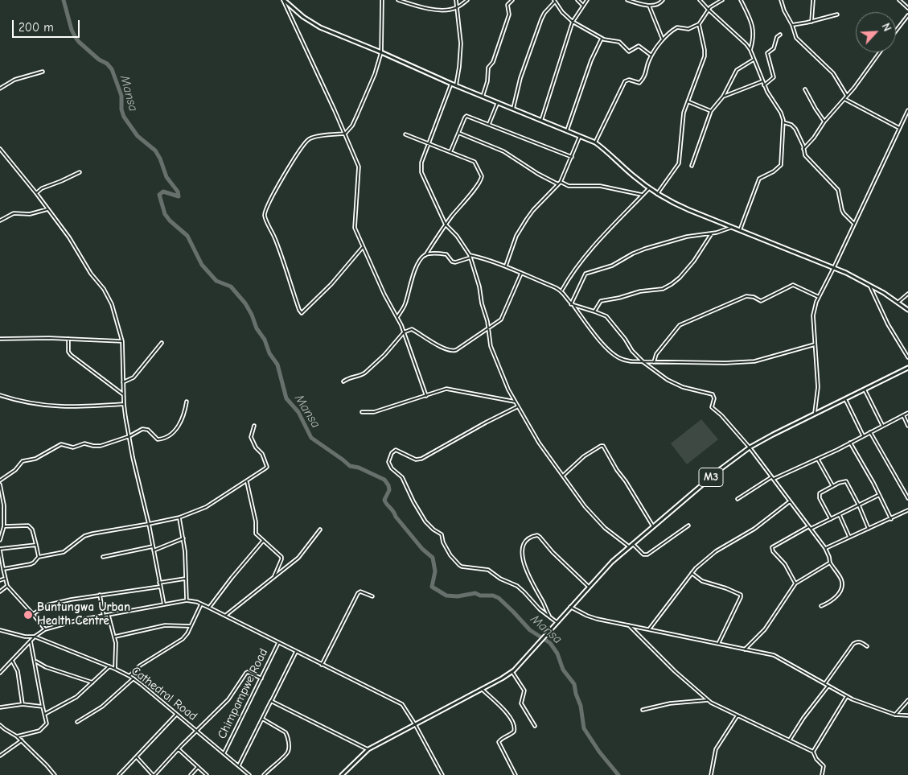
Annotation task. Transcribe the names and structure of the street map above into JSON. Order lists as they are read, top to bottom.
{
  "streets": {
    "main road": ["M3"],
    "street": ["Cathedral Road", "Chimpampwe Road"]
  },
  "crossings": [
    ["Cathedral Road", "Chimpampwe Road"]
  ],
  "water": ["Mansa"],
  "places": ["Buntungwa Urban Health Centre"],
  "scale_bar": "200 m",
  "north": "top right"
}
